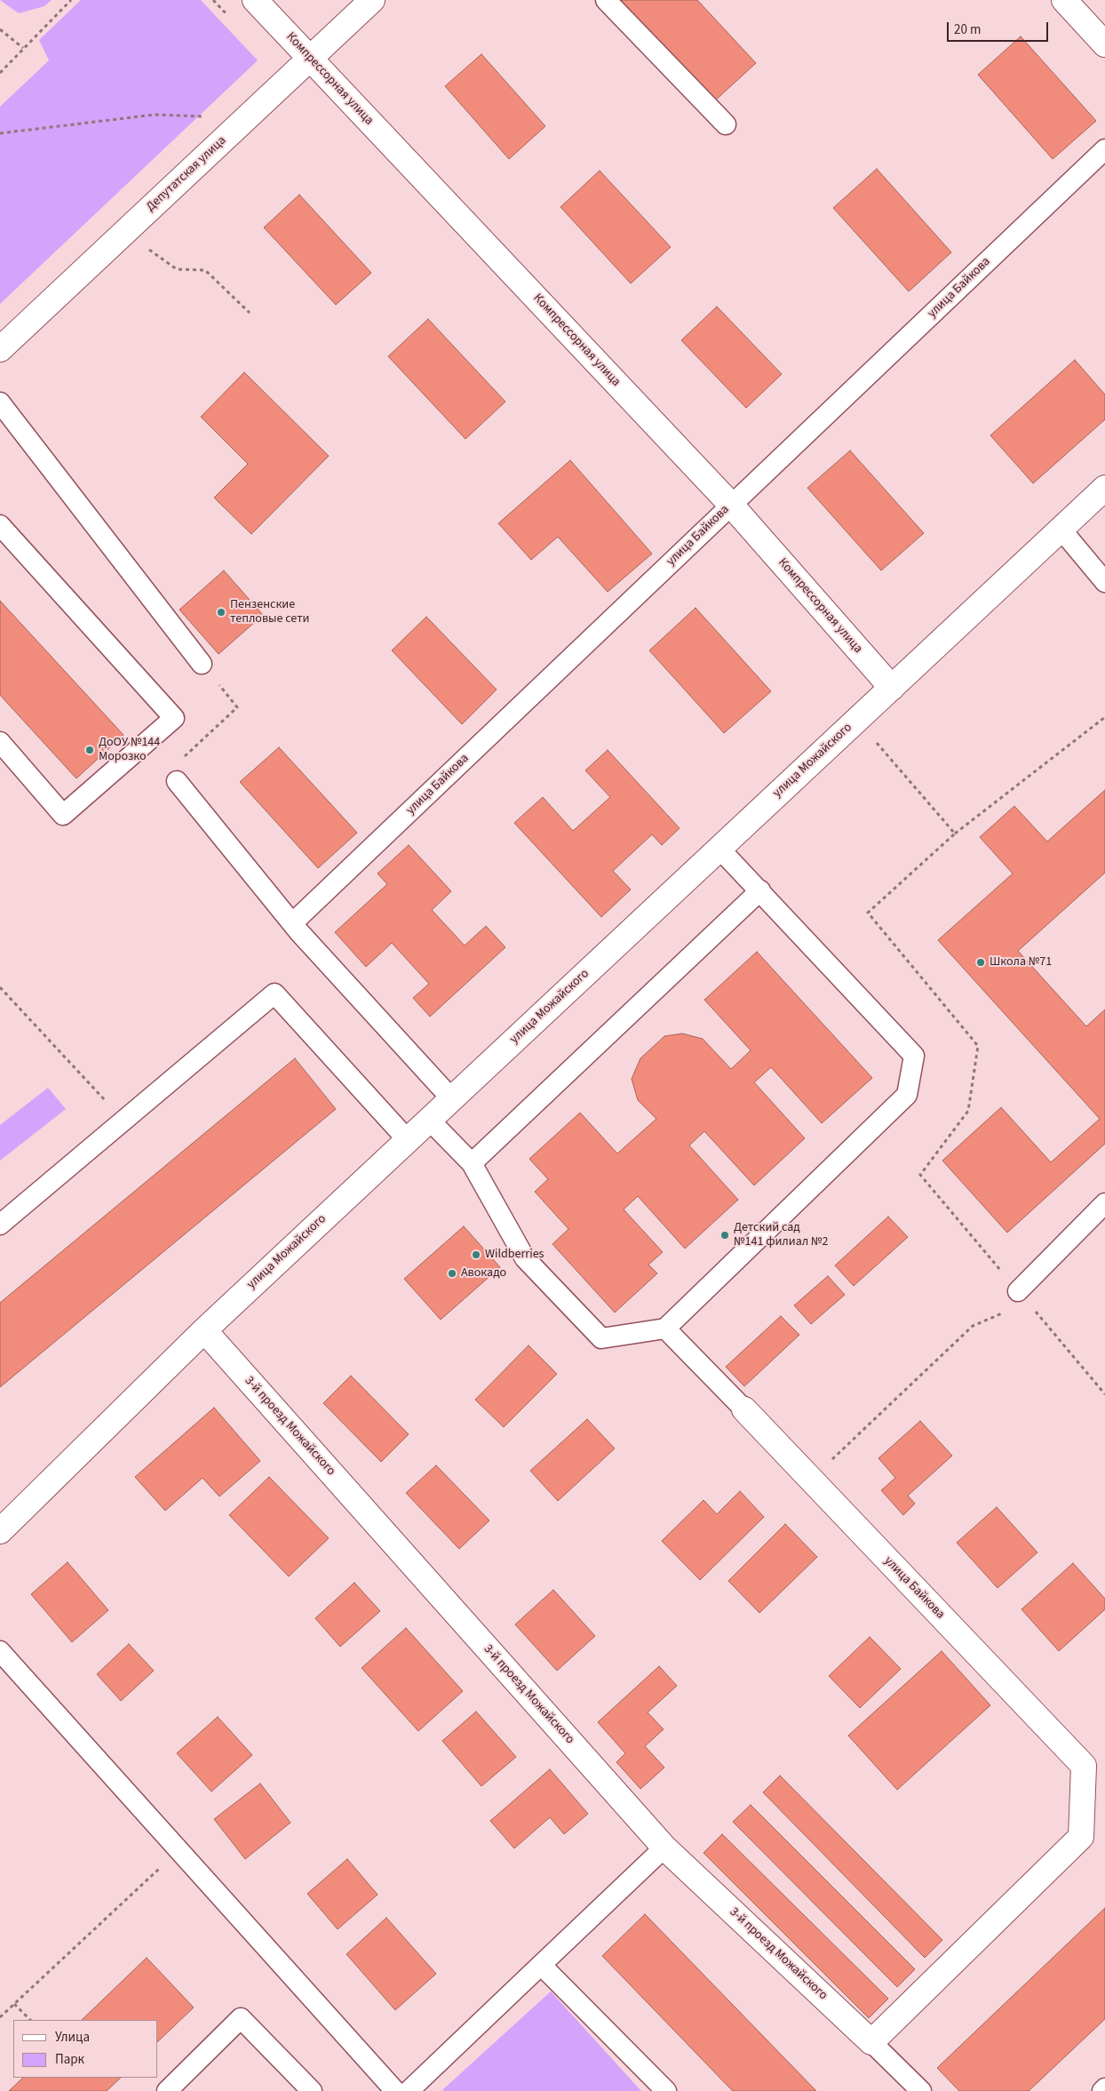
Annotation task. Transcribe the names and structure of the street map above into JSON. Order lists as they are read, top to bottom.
{
  "streets": {
    "street": [
      "Компрессорная улица",
      "Депутатская улица",
      "улица Байкова",
      "улица Можайского",
      "3-й проезд Можайского"
    ]
  },
  "crossings": [
    ["Компрессорная улица", "Депутатская улица"],
    ["Компрессорная улица", "улица Байкова"],
    ["Компрессорная улица", "улица Можайского"],
    ["улица Байкова", "3-й проезд Можайского"],
    ["улица Можайского", "3-й проезд Можайского"]
  ],
  "places": [
    "Пензенские тепловые сети",
    "ДоОУ №144 Морозко",
    "Школа №71",
    "Детский сад №141 филиал №2",
    "Wildberries",
    "Авокадо"
  ],
  "legend": ["Улица", "Парк"],
  "scale_bar": "20 m"
}
